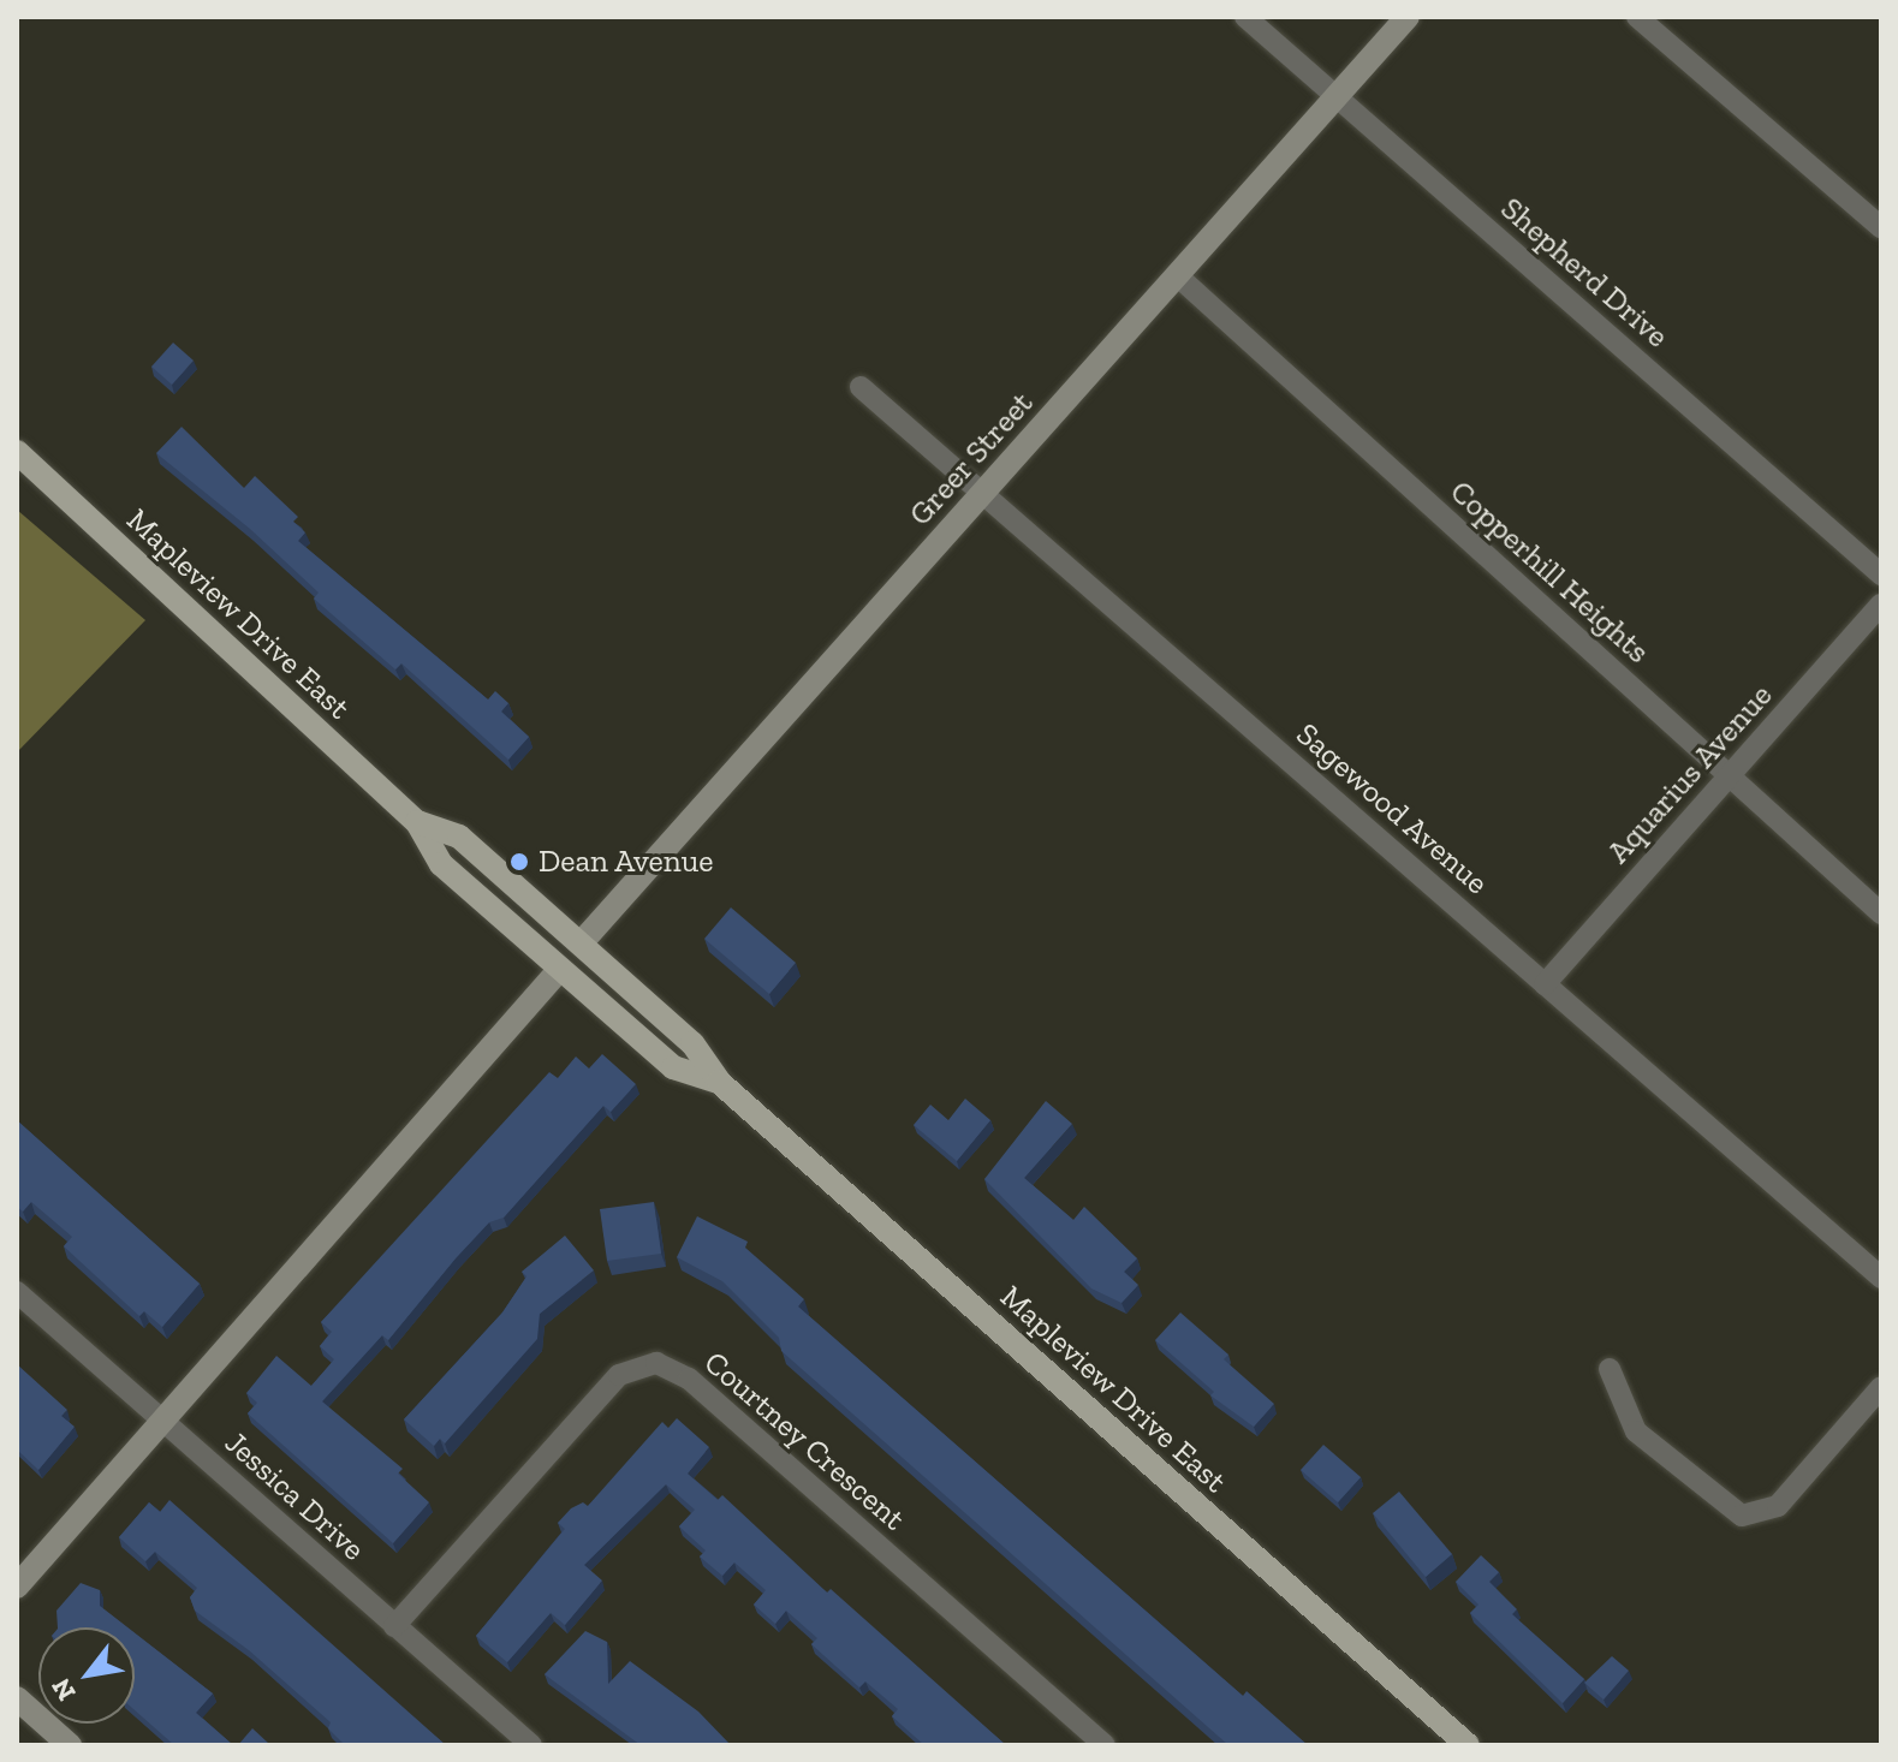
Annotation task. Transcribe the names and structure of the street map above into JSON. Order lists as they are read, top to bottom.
{
  "streets": {
    "main road": ["Mapleview Drive East"],
    "street": [
      "Shepherd Drive",
      "Greer Street",
      "Copperhill Heights",
      "Aquarius Avenue",
      "Sagewood Avenue",
      "Courtney Crescent",
      "Jessica Drive"
    ]
  },
  "crossings": [
    ["Shepherd Drive", "Greer Street"],
    ["Greer Street", "Copperhill Heights"],
    ["Greer Street", "Mapleview Drive East"],
    ["Greer Street", "Sagewood Avenue"],
    ["Copperhill Heights", "Aquarius Avenue"],
    ["Aquarius Avenue", "Sagewood Avenue"],
    ["Courtney Crescent", "Jessica Drive"]
  ],
  "places": ["Dean Avenue"],
  "north": "bottom left"
}
